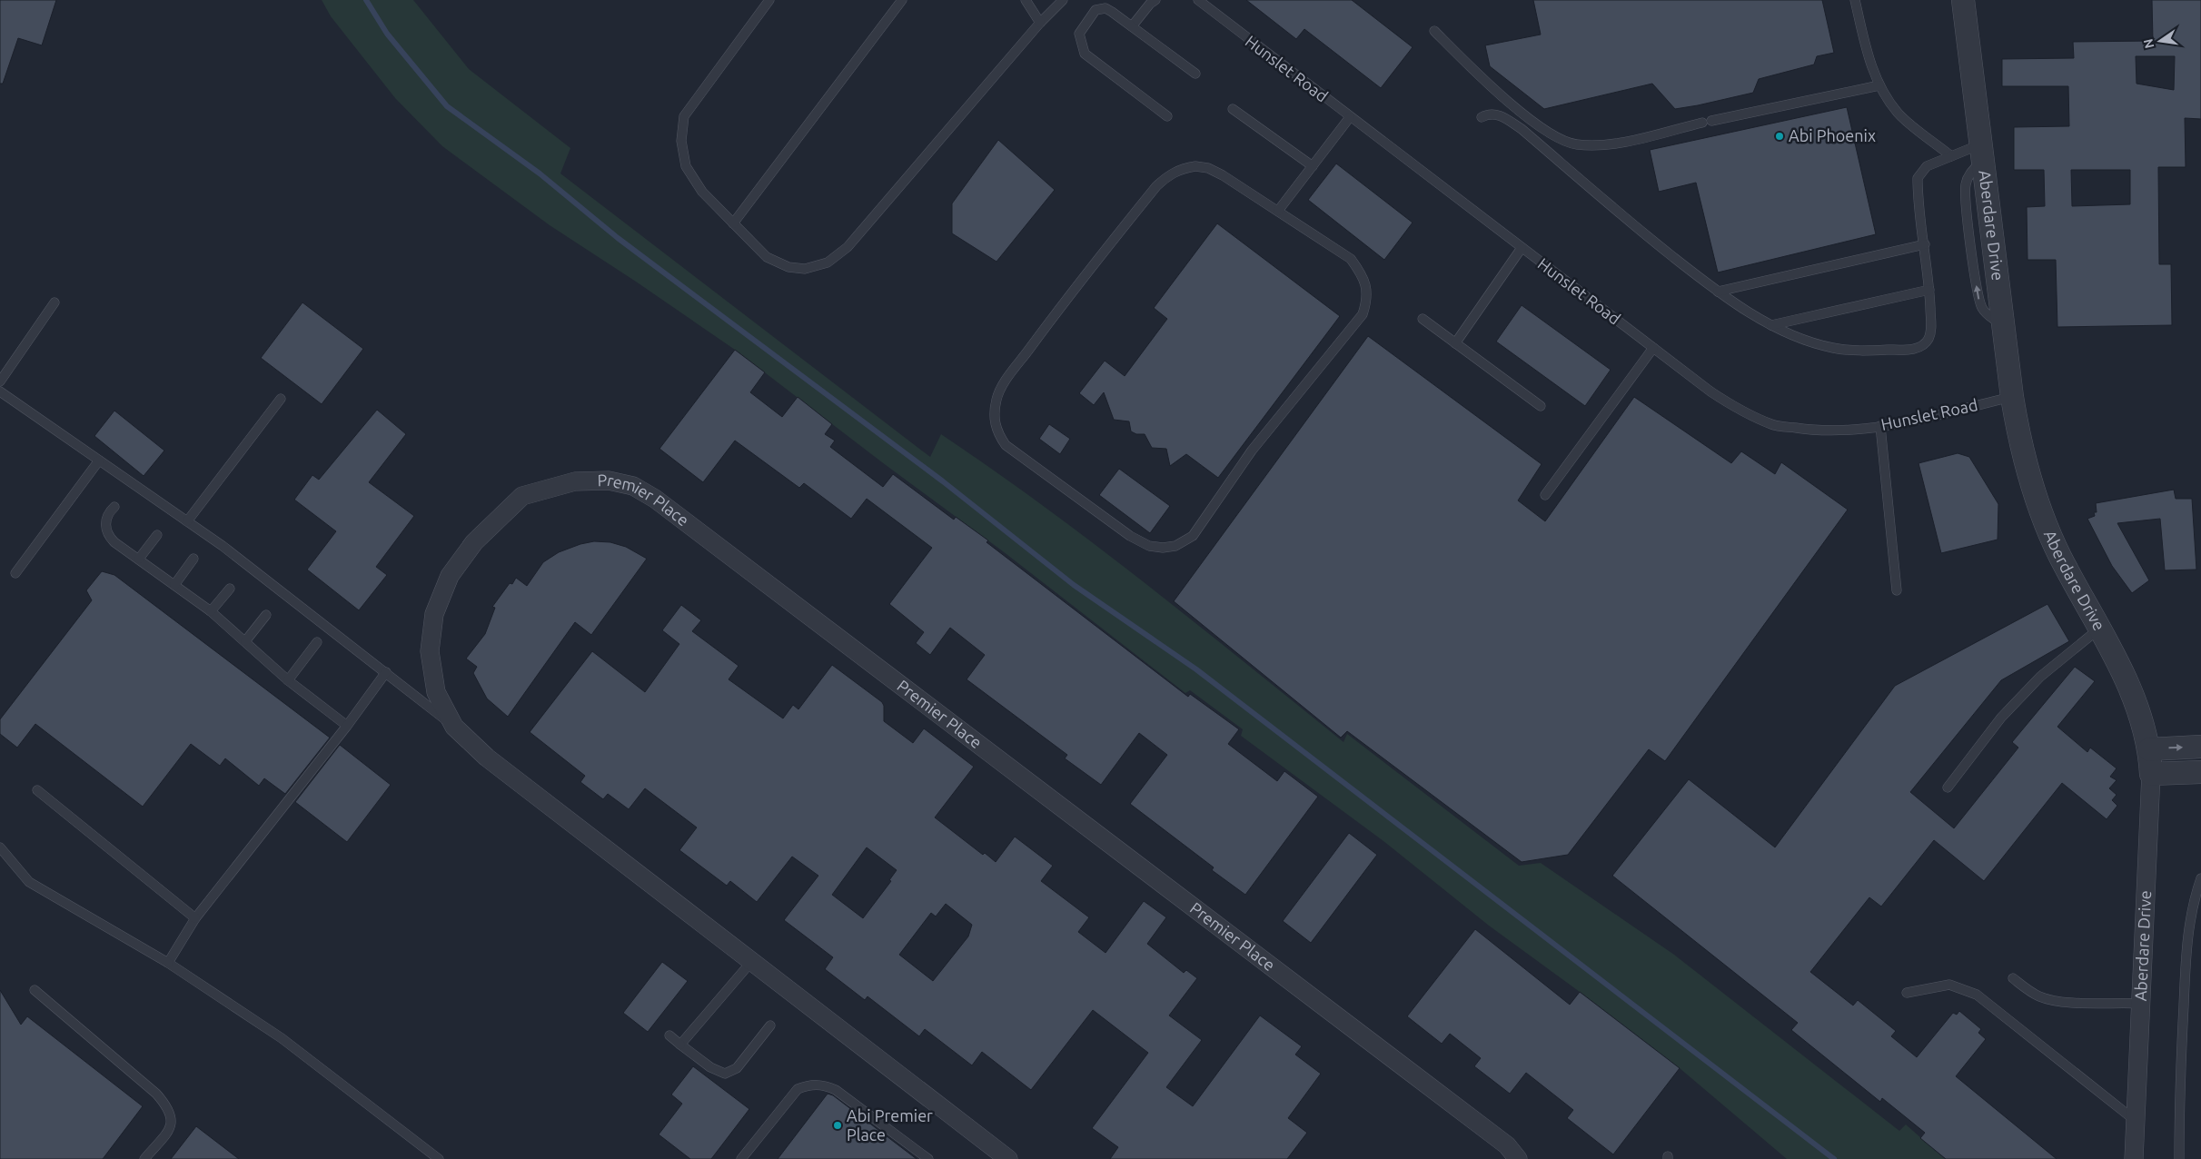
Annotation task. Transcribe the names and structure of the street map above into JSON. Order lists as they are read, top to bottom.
{
  "streets": {
    "street": ["Aberdare Drive", "Premier Place"],
    "lane": ["Hunslet Road"]
  },
  "crossings": [
    ["Hunslet Road", "Aberdare Drive"]
  ],
  "places": ["Abi Phoenix", "Abi Premier Place"],
  "north": "left"
}
